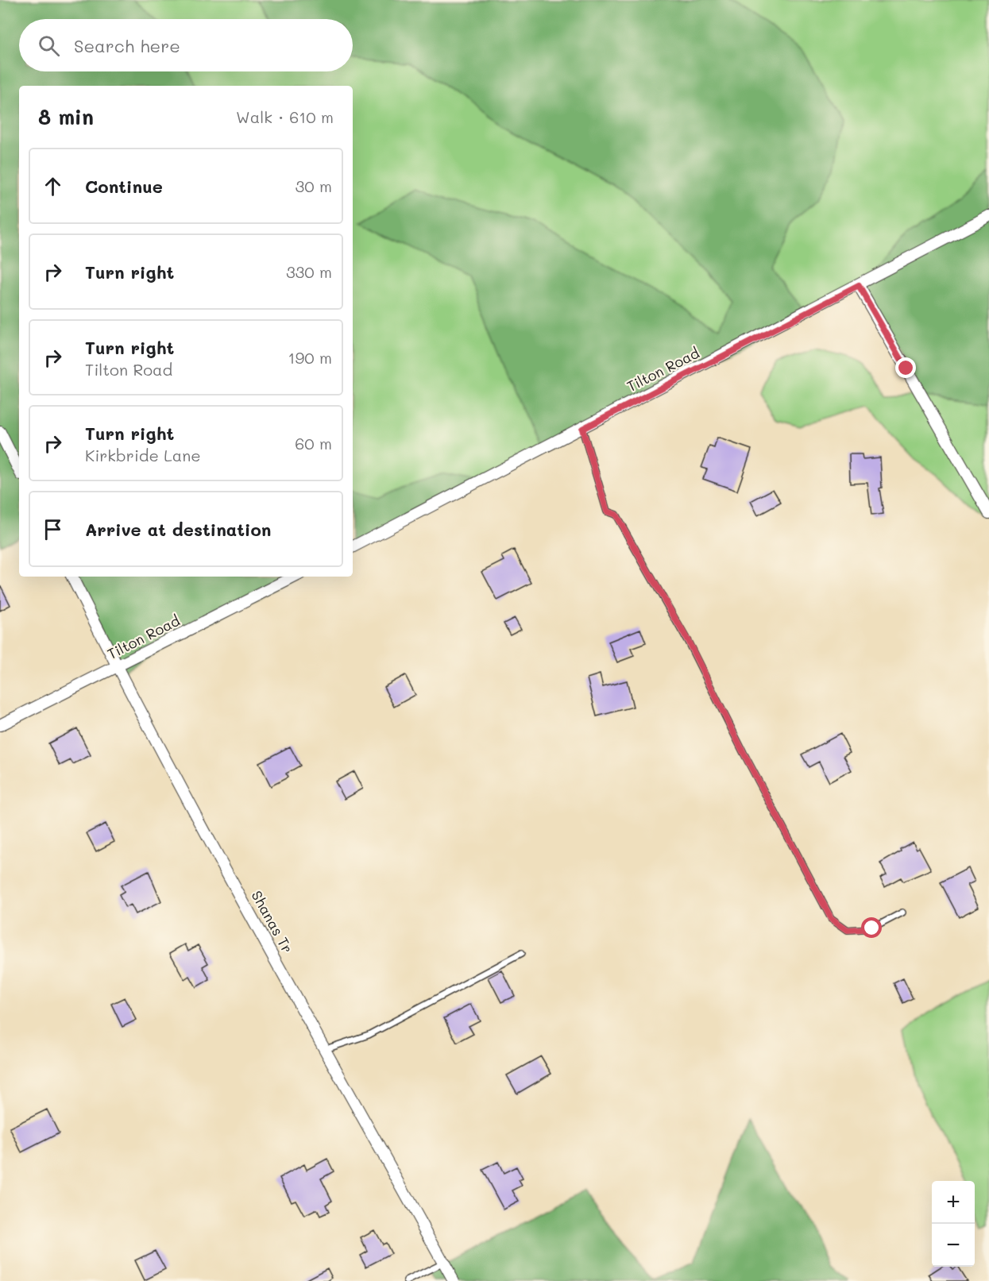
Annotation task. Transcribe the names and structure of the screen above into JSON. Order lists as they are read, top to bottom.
{
  "streets": {
    "street": ["Tilton Road", "Shanas Tr"]
  },
  "crossings": [
    ["Tilton Road", "Shanas Tr"]
  ],
  "page": {
    "search": "Search here",
    "heading": ["8 min", "Walk · 610 m"],
    "list": [
      ["Continue", "30 m"],
      ["Turn right", "330 m"],
      ["Turn right", "Tilton Road", "190 m"],
      ["Turn right", "Kirkbride Lane", "60 m"],
      "Arrive at destination"
    ],
    "map_buttons": ["+", "−"]
  }
}
